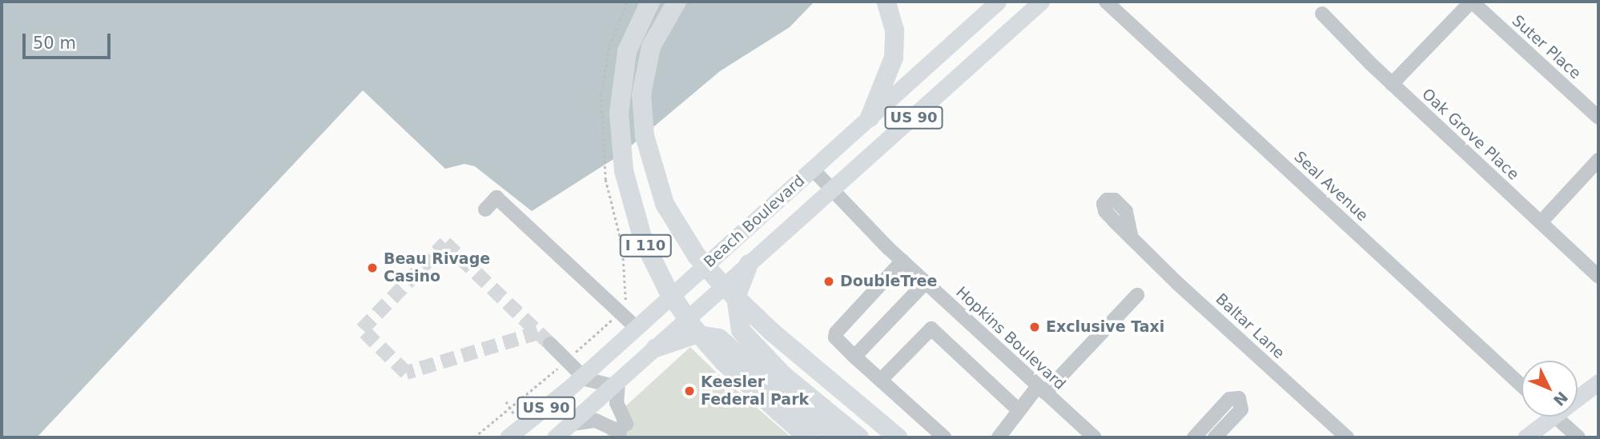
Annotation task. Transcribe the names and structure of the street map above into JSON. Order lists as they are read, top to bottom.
{
  "streets": {
    "highway": ["I 110"],
    "main road": ["US 90", "Beach Boulevard"],
    "street": [
      "Suter Place",
      "Oak Grove Place",
      "Seal Avenue",
      "Baltar Lane",
      "Hopkins Boulevard"
    ]
  },
  "crossings": [
    ["Beach Boulevard", "Hopkins Boulevard"]
  ],
  "places": [
    "Beau Rivage Casino",
    "DoubleTree",
    "Exclusive Taxi",
    "Keesler Federal Park"
  ],
  "scale_bar": "50 m",
  "north": "bottom right"
}
